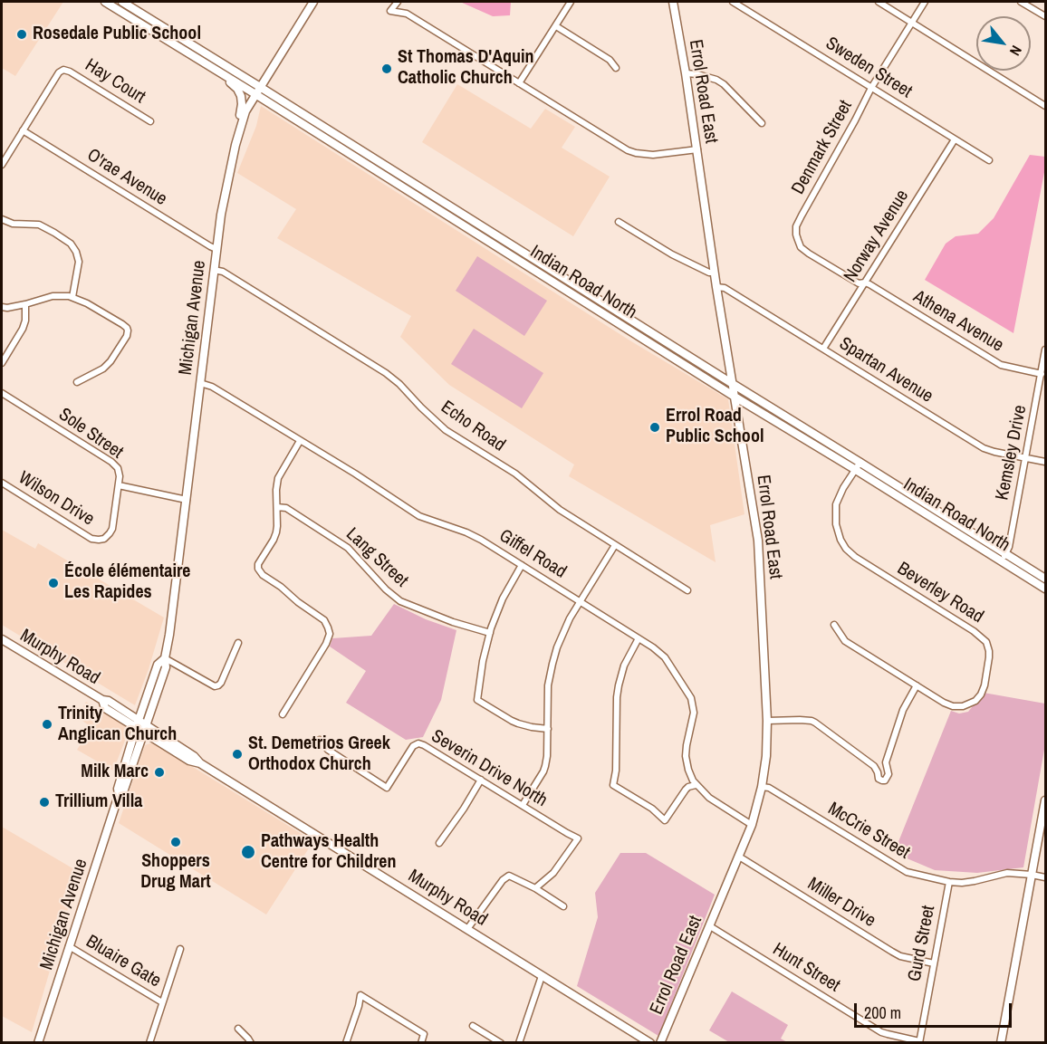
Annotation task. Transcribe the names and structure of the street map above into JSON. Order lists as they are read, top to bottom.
{
  "streets": {
    "main road": [
      "Errol Road East",
      "Indian Road North",
      "Michigan Avenue",
      "Murphy Road"
    ],
    "street": [
      "Sweden Street",
      "Hay Court",
      "Denmark Street",
      "O'rae Avenue",
      "Norway Avenue",
      "Athena Avenue",
      "Spartan Avenue",
      "Echo Road",
      "Sole Street",
      "Kemsley Drive",
      "Wilson Drive",
      "Giffel Road",
      "Lang Street",
      "Beverley Road",
      "Severin Drive North",
      "McCrie Street",
      "Miller Drive",
      "Gurd Street",
      "Bluaire Gate",
      "Hunt Street"
    ]
  },
  "crossings": [
    ["Sweden Street", "Denmark Street"],
    ["Sweden Street", "Norway Avenue"],
    ["Hay Court", "O'rae Avenue"],
    ["Errol Road East", "Indian Road North"],
    ["Errol Road East", "Spartan Avenue"],
    ["Errol Road East", "McCrie Street"],
    ["Errol Road East", "Miller Drive"],
    ["Errol Road East", "Hunt Street"],
    ["Denmark Street", "Norway Avenue"],
    ["Denmark Street", "Athena Avenue"],
    ["O'rae Avenue", "Michigan Avenue"],
    ["Norway Avenue", "Athena Avenue"],
    ["Norway Avenue", "Spartan Avenue"],
    ["Indian Road North", "Michigan Avenue"],
    ["Indian Road North", "Kemsley Drive"],
    ["Indian Road North", "Beverley Road"],
    ["Michigan Avenue", "Echo Road"],
    ["Michigan Avenue", "Sole Street"],
    ["Michigan Avenue", "Giffel Road"],
    ["Michigan Avenue", "Murphy Road"],
    ["Michigan Avenue", "Bluaire Gate"],
    ["Athena Avenue", "Kemsley Drive"],
    ["Spartan Avenue", "Kemsley Drive"],
    ["Sole Street", "Wilson Drive"],
    ["McCrie Street", "Gurd Street"],
    ["Miller Drive", "Gurd Street"],
    ["Gurd Street", "Hunt Street"]
  ],
  "places": [
    "Rosedale Public School",
    "St Thomas D'Aquin Catholic Church",
    "Errol Road Public School",
    "École élémentaire Les Rapides",
    "Trinity Anglican Church",
    "St. Demetrios Greek Orthodox Church",
    "Milk Marc",
    "Trillium Villa",
    "Shoppers Drug Mart",
    "Pathways Health Centre for Children"
  ],
  "scale_bar": "200 m",
  "north": "bottom right"
}
